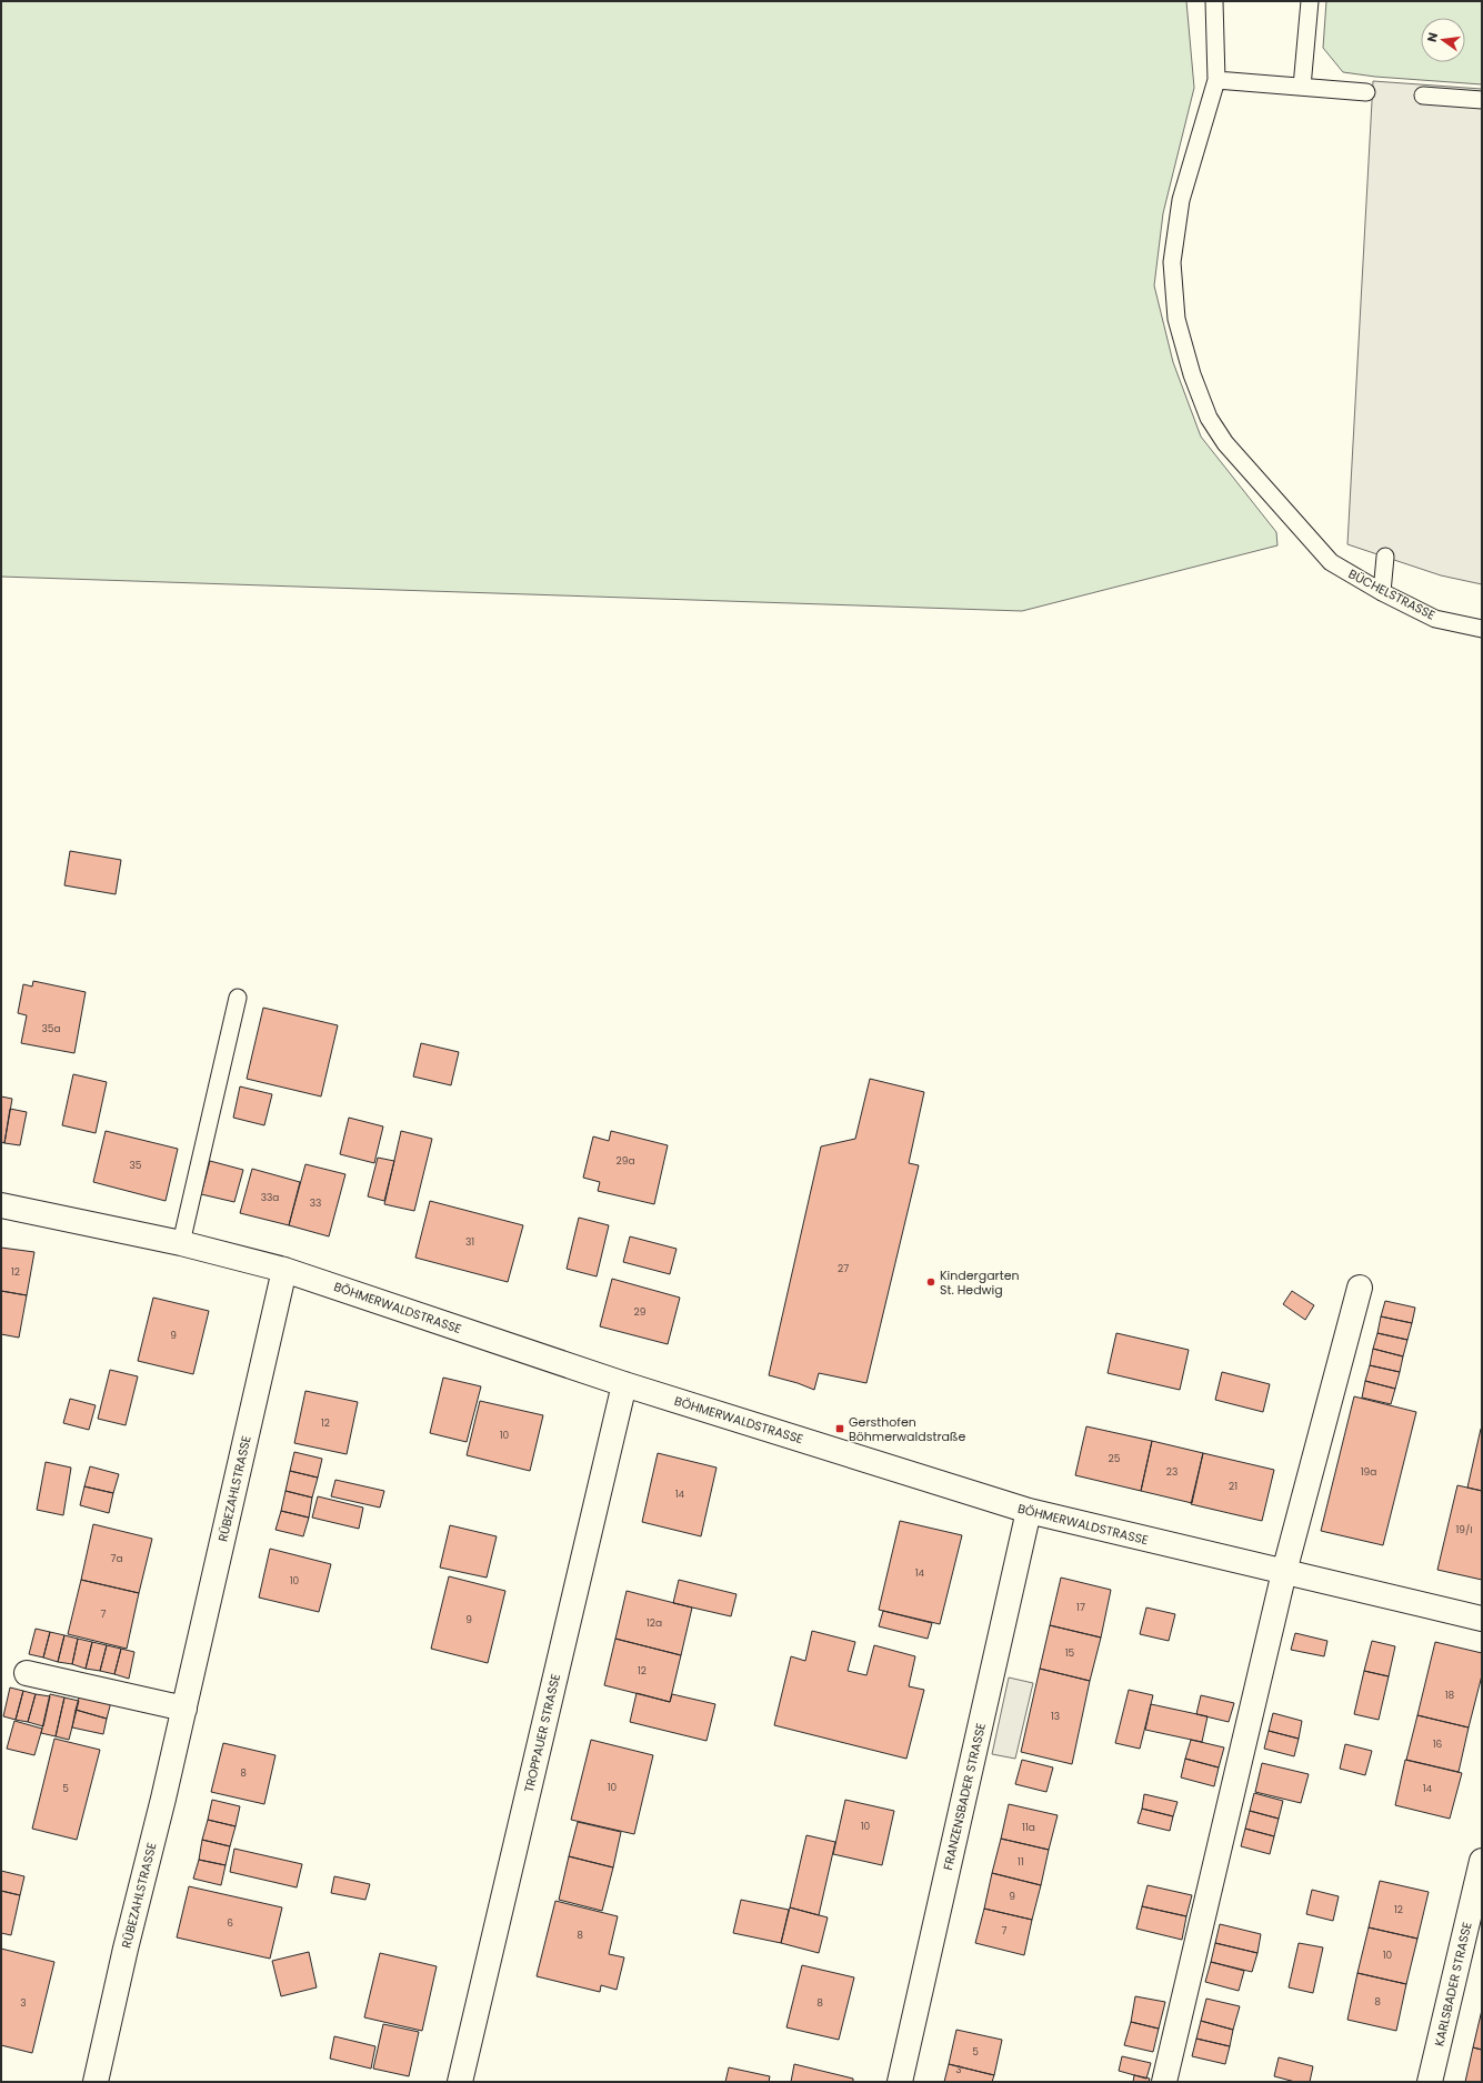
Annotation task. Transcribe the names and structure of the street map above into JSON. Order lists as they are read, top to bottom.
{
  "streets": {
    "street": [
      "BÖHMERWALDSTRASSE",
      "RÜBEZAHLSTRASSE",
      "TROPPAUER STRASSE",
      "FRANZENSBADER STRASSE",
      "KARLSBADER STRASSE"
    ],
    "lane": ["BÜCHELSTRASSE"]
  },
  "crossings": [
    ["BÖHMERWALDSTRASSE", "RÜBEZAHLSTRASSE"],
    ["BÖHMERWALDSTRASSE", "TROPPAUER STRASSE"],
    ["BÖHMERWALDSTRASSE", "FRANZENSBADER STRASSE"]
  ],
  "places": {
    "other": ["Kindergarten St. Hedwig"],
    "transit": ["Gersthofen Böhmerwaldstraße"]
  },
  "house_numbers": [
    "35a",
    "29a",
    "35",
    "33a",
    "33",
    "31",
    "27",
    "12",
    "29",
    "9",
    "12",
    "10",
    "25",
    "23",
    "19a",
    "21",
    "14",
    "19/I",
    "7a",
    "14",
    "10",
    "17",
    "7",
    "9",
    "12a",
    "15",
    "12",
    "18",
    "13",
    "16",
    "8",
    "10",
    "5",
    "14",
    "10",
    "11a",
    "11",
    "9",
    "12",
    "6",
    "7",
    "8",
    "10",
    "8",
    "3",
    "8",
    "5",
    "3"
  ],
  "north": "left"
}
